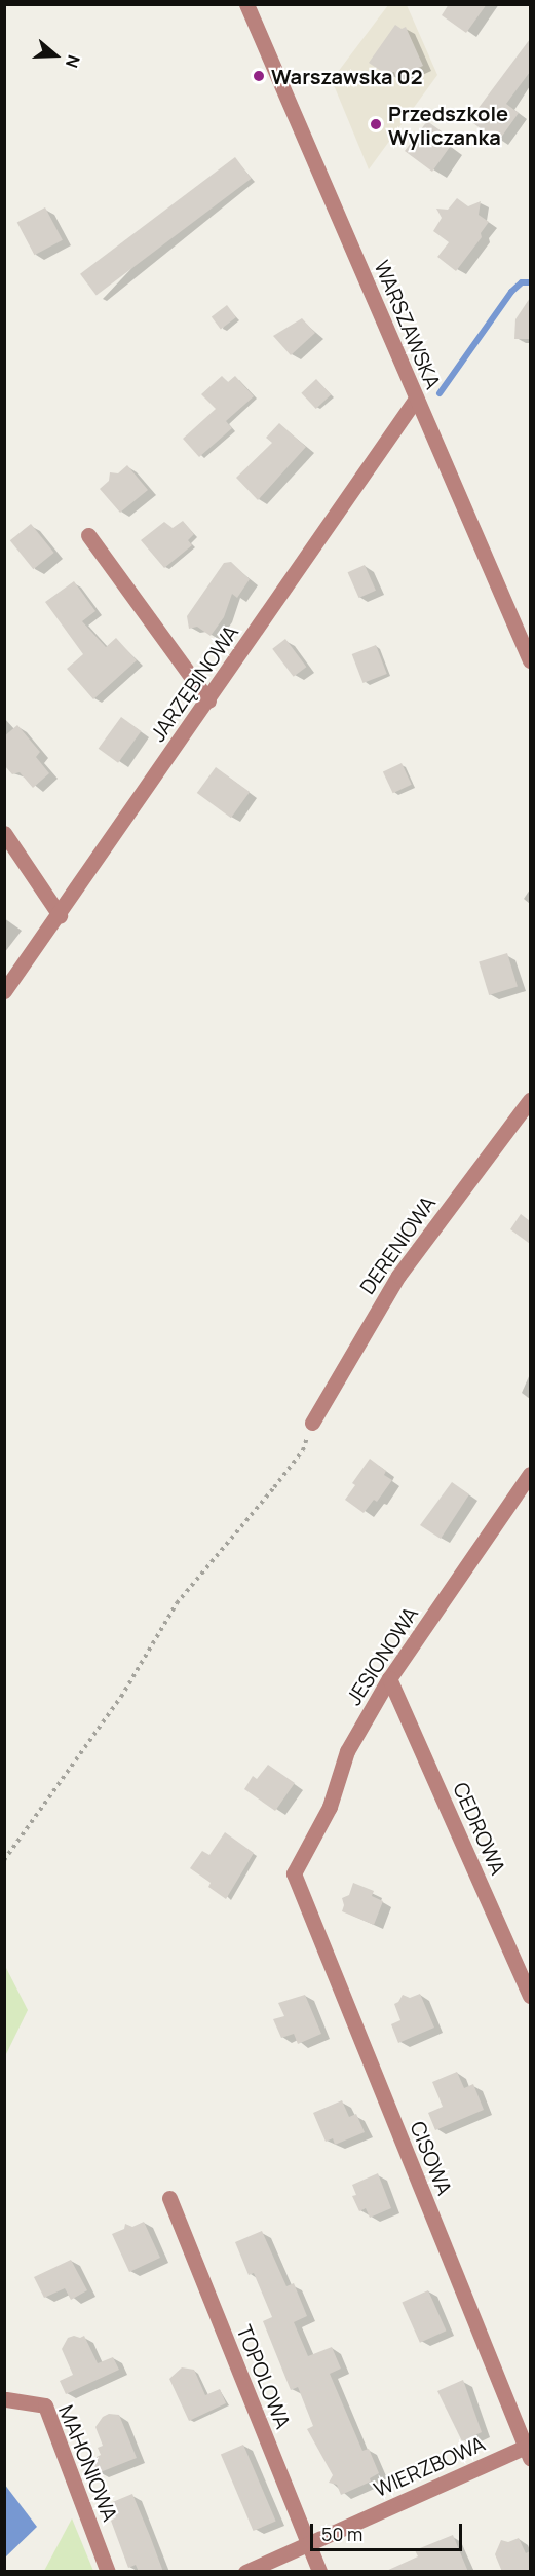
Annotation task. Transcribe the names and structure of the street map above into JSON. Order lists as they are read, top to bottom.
{
  "streets": {
    "street": [
      "WARSZAWSKA",
      "JARZĘBINOWA",
      "DERENIOWA",
      "JESIONOWA",
      "CEDROWA",
      "CISOWA",
      "TOPOLOWA",
      "MAHONIOWA",
      "WIERZBOWA"
    ]
  },
  "crossings": [
    ["WARSZAWSKA", "JARZĘBINOWA"],
    ["JESIONOWA", "CEDROWA"],
    ["JESIONOWA", "CISOWA"],
    ["CISOWA", "WIERZBOWA"],
    ["TOPOLOWA", "WIERZBOWA"]
  ],
  "places": ["Warszawska 02", "Przedszkole Wyliczanka"],
  "scale_bar": "50 m",
  "north": "right"
}
